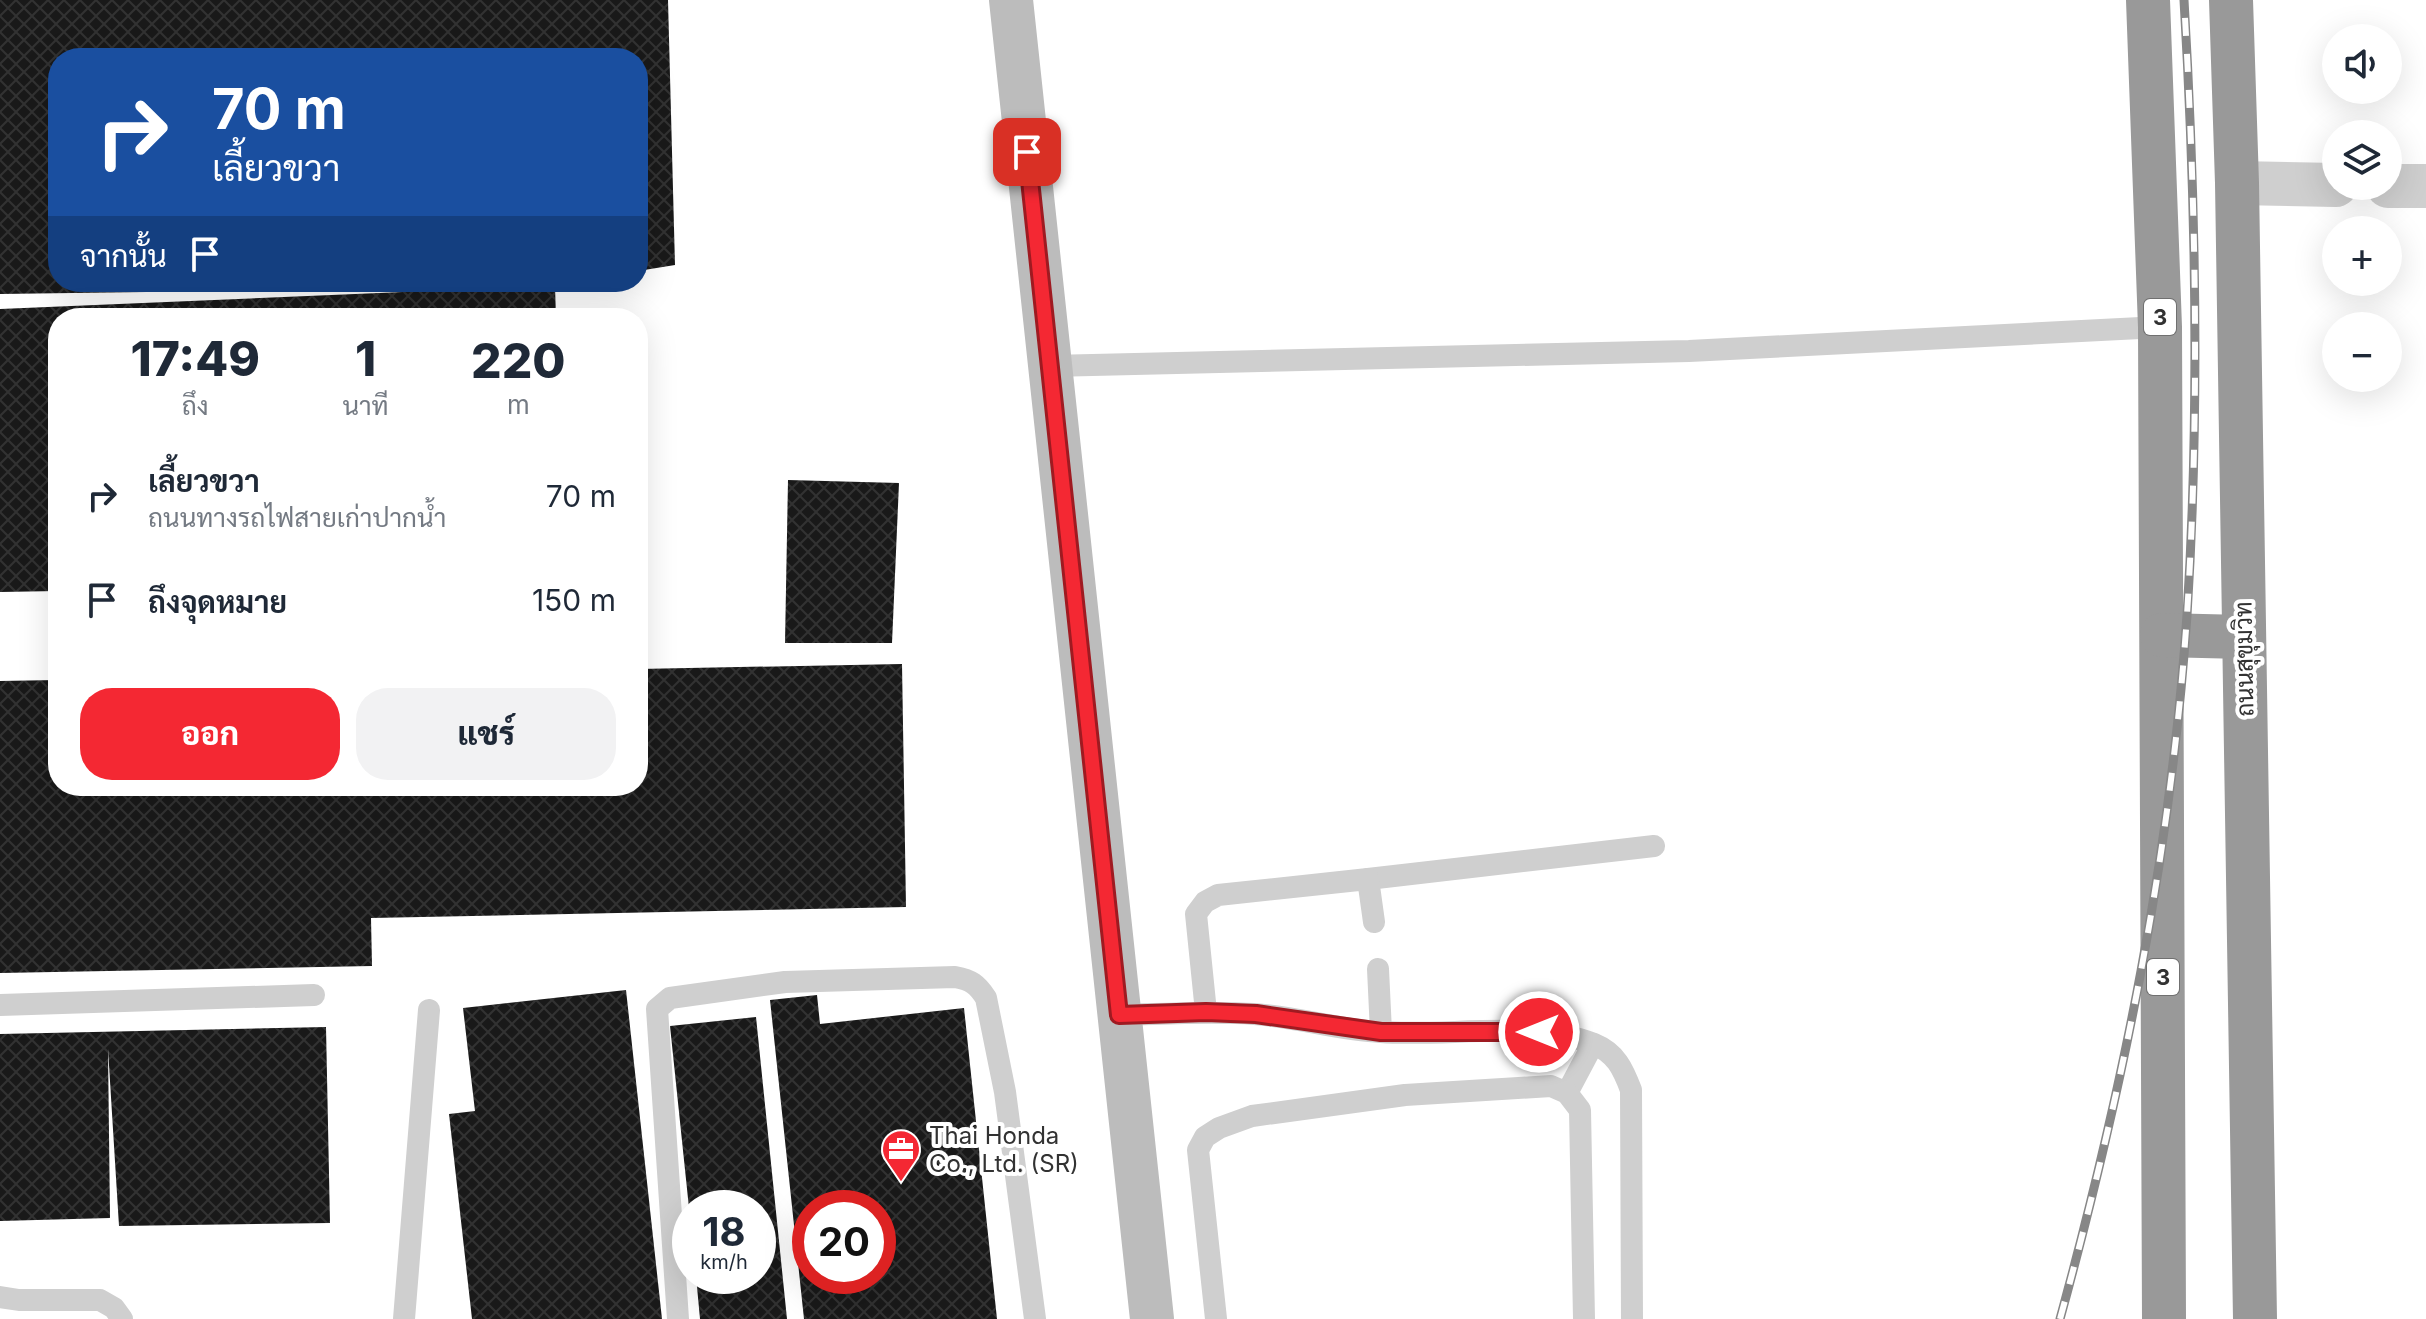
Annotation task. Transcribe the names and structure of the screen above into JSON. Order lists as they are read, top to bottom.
{
  "streets": {
    "highway": ["3", "ถนนสุขุมวิท"]
  },
  "places": {
    "office": ["Thai Honda Co., Ltd. (SR)"]
  },
  "page": {
    "map_buttons": ["+", "−"],
    "turn": ["70 m", "เลี้ยวขวา"],
    "then": "จากนั้น",
    "eta": [
      "17:49",
      "ถึง",
      "1",
      "นาที",
      "220",
      "m"
    ],
    "list": [
      {
        "name": "เลี้ยวขวา",
        "note": "ถนนทางรถไฟสายเก่าปากน้ำ",
        "value": "70 m"
      },
      {
        "name": "ถึงจุดหมาย",
        "value": "150 m"
      }
    ],
    "buttons": ["ออก", "แชร์"],
    "speed": "18 km/h",
    "limit": "20"
  }
}
